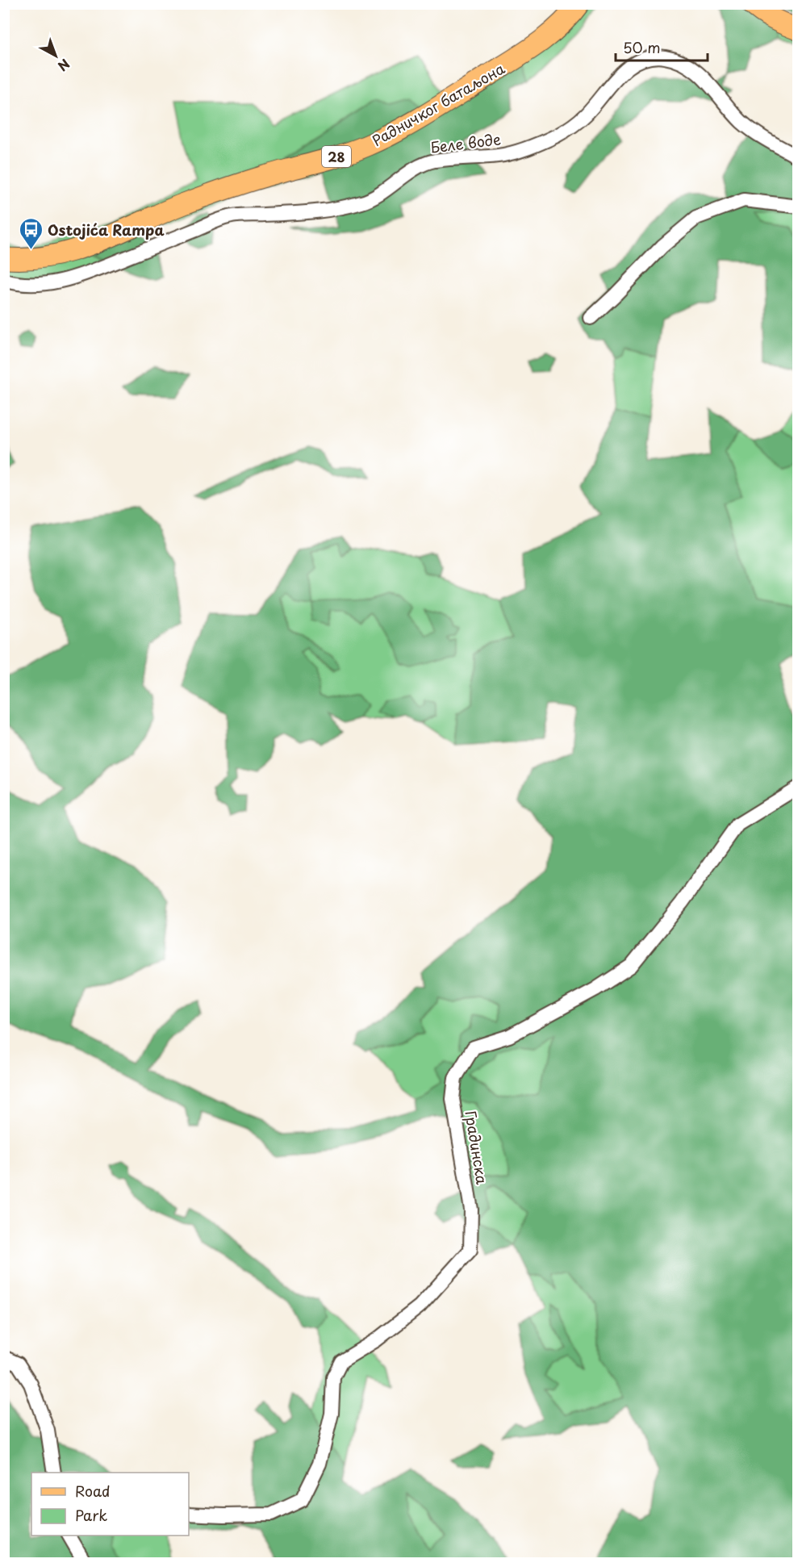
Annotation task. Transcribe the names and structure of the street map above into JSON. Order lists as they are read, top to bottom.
{
  "streets": {
    "main road": ["Радничког батаљона", "28"],
    "street": ["Беле воде", "Градинска"]
  },
  "places": {
    "bus stop": ["Ostojića Rampa"]
  },
  "legend": ["Road", "Park"],
  "scale_bar": "50 m",
  "north": "bottom right"
}
